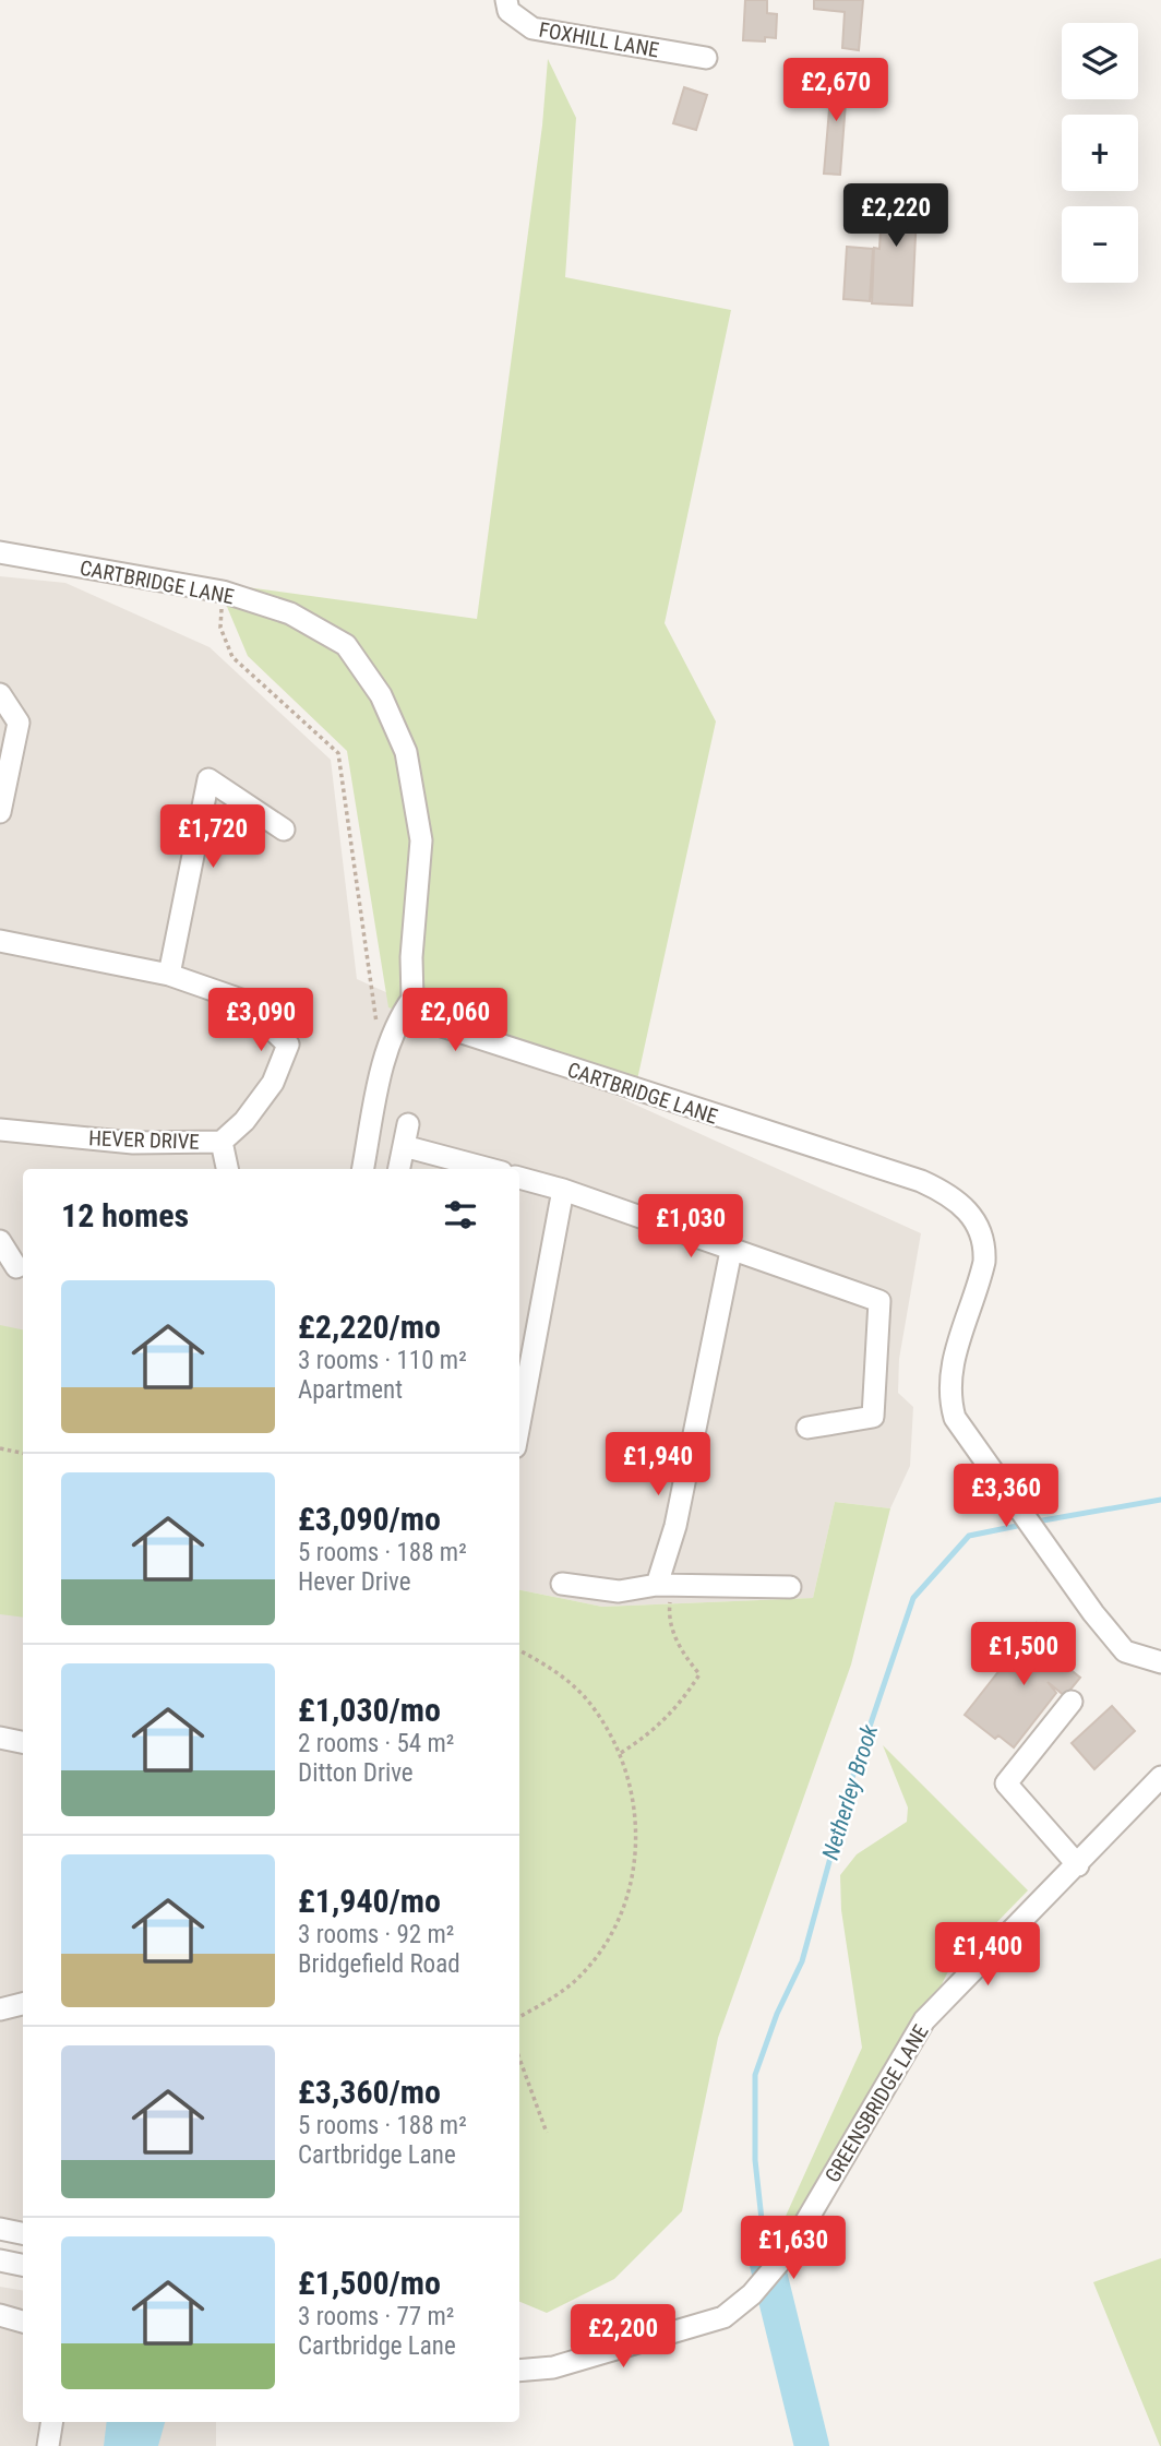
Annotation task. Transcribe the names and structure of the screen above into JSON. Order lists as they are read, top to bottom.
{
  "streets": {
    "street": [
      "FOXHILL LANE",
      "CARTBRIDGE LANE",
      "HEVER DRIVE",
      "GREENSBRIDGE LANE"
    ]
  },
  "water": ["Netherley Brook"],
  "page": {
    "map_buttons": ["+", "−"],
    "price": [
      "£2,670",
      "£2,220",
      "£1,720",
      "£3,090",
      "£2,060",
      "£1,030",
      "£1,940",
      "£3,360",
      "£1,500",
      "£1,400",
      "£1,630",
      "£2,200"
    ],
    "heading": "12 homes",
    "list": [
      {
        "name": "£2,220/mo",
        "note": "3 rooms · 110 m² · Apartment"
      },
      {
        "name": "£3,090/mo",
        "note": "5 rooms · 188 m² · Hever Drive"
      },
      {
        "name": "£1,030/mo",
        "note": "2 rooms · 54 m² · Ditton Drive"
      },
      {
        "name": "£1,940/mo",
        "note": "3 rooms · 92 m² · Bridgefield Road"
      },
      {
        "name": "£3,360/mo",
        "note": "5 rooms · 188 m² · Cartbridge Lane"
      },
      {
        "name": "£1,500/mo",
        "note": "3 rooms · 77 m² · Cartbridge Lane"
      }
    ]
  }
}
